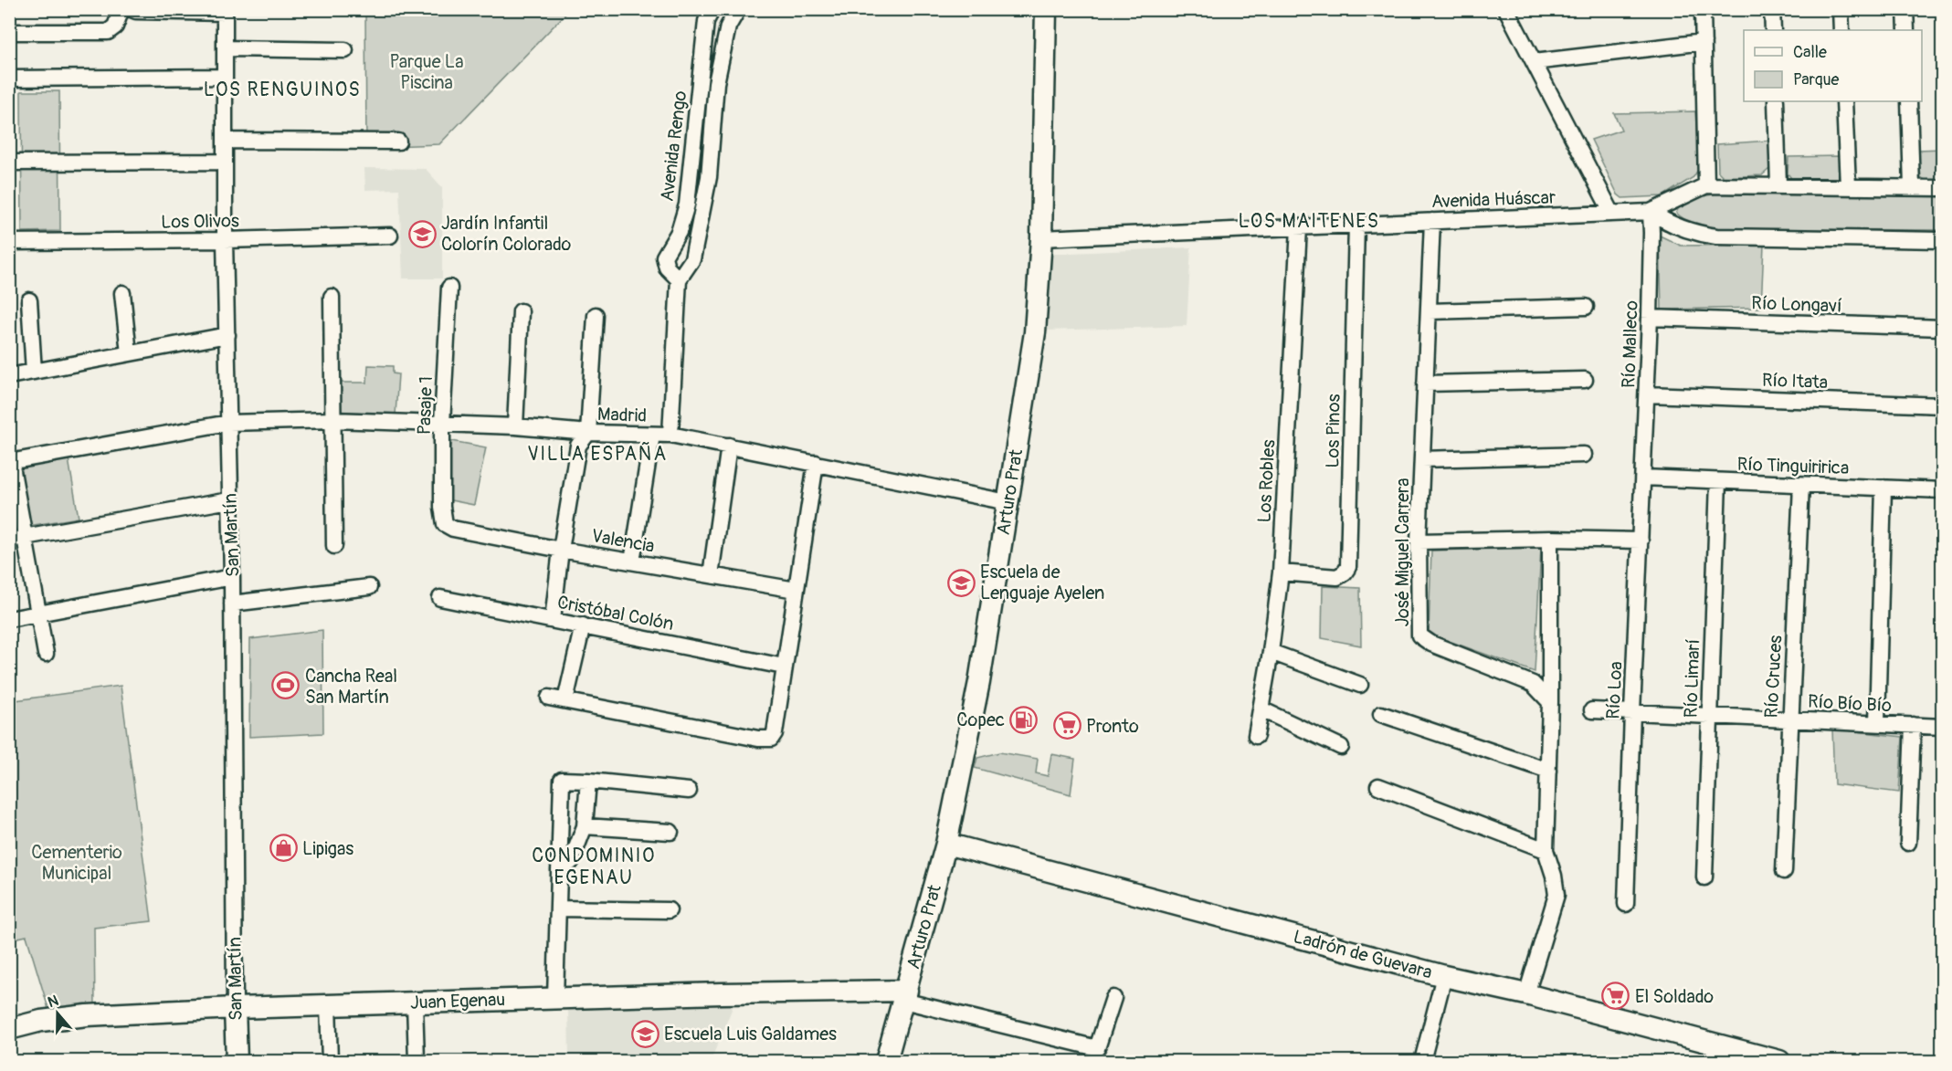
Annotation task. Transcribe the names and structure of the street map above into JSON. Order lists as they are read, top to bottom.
{
  "streets": {
    "main road": [
      "Arturo Prat",
      "San Martín",
      "Ladrón de Guevara",
      "Juan Egenau"
    ],
    "street": [
      "Avenida Rengo",
      "Avenida Huáscar",
      "Los Olivos",
      "Río Longaví",
      "Río Malleco",
      "Río Itata",
      "Pasaje 1",
      "Madrid",
      "Los Pinos",
      "Río Tinguiririca",
      "Los Robles",
      "Valencia",
      "José Miguel Carrera",
      "Cristóbal Colón",
      "Río Cruces",
      "Río Limarí",
      "Río Loa",
      "Río Bío Bío"
    ]
  },
  "crossings": [
    ["Avenida Rengo", "Madrid"],
    ["Avenida Huáscar", "Río Malleco"],
    ["Avenida Huáscar", "Los Pinos"],
    ["Avenida Huáscar", "Los Robles"],
    ["Avenida Huáscar", "Arturo Prat"],
    ["Avenida Huáscar", "José Miguel Carrera"],
    ["Los Olivos", "San Martín"],
    ["Río Longaví", "Río Malleco"],
    ["Río Malleco", "Río Itata"],
    ["Río Malleco", "Río Tinguiririca"],
    ["Río Malleco", "Río Loa"],
    ["Pasaje 1", "Madrid"],
    ["Pasaje 1", "Valencia"],
    ["Madrid", "Arturo Prat"],
    ["Madrid", "San Martín"],
    ["Los Pinos", "Los Robles"],
    ["Río Tinguiririca", "Río Cruces"],
    ["Río Tinguiririca", "Río Limarí"],
    ["Río Tinguiririca", "Río Loa"],
    ["Arturo Prat", "Ladrón de Guevara"],
    ["Arturo Prat", "Juan Egenau"],
    ["San Martín", "Juan Egenau"],
    ["Río Cruces", "Río Bío Bío"],
    ["Río Limarí", "Río Bío Bío"],
    ["Río Loa", "Río Bío Bío"]
  ],
  "districts": [
    "LOS RENGUINOS",
    "LOS MAITENES",
    "VILLA ESPAÑA",
    "CONDOMINIO EGENAU"
  ],
  "parks": ["Parque La Piscina", "Cementerio Municipal"],
  "places": {
    "school or university": ["Jardín Infantil Colorín Colorado", "Escuela de Lenguaje Ayelen", "Escuela Luis Galdames"],
    "sports": ["Cancha Real San Martín"],
    "fuel station": ["Copec"],
    "supermarket": ["Pronto", "El Soldado"],
    "shop": ["Lipigas"]
  },
  "legend": ["Calle", "Parque"],
  "north": "top"
}
